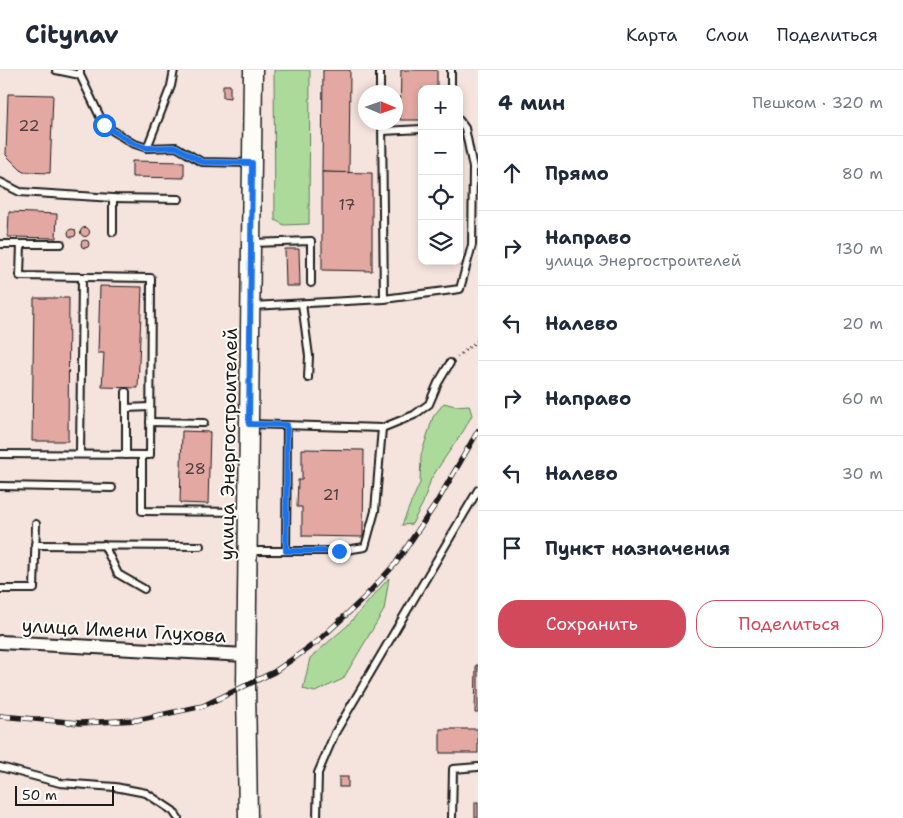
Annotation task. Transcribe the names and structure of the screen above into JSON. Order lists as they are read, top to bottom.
{
  "streets": {
    "main road": ["улица Энергостроителей"],
    "street": ["улица Имени Глухова"]
  },
  "crossings": [
    ["улица Энергостроителей", "улица Имени Глухова"]
  ],
  "house_numbers": [
    "22",
    "17",
    "28",
    "21"
  ],
  "scale_bar": "50 m",
  "north": "right",
  "page": {
    "header": "Citynav",
    "nav": ["Карта", "Слои", "Поделиться"],
    "heading": ["4 мин", "Пешком · 320 m"],
    "map_buttons": ["+", "−"],
    "list": [
      ["Прямо", "80 m"],
      ["Направо", "улица Энергостроителей", "130 m"],
      ["Налево", "20 m"],
      ["Направо", "60 m"],
      ["Налево", "30 m"],
      "Пункт назначения"
    ],
    "buttons": ["Сохранить", "Поделиться"],
    "scale": "50 m"
  }
}
